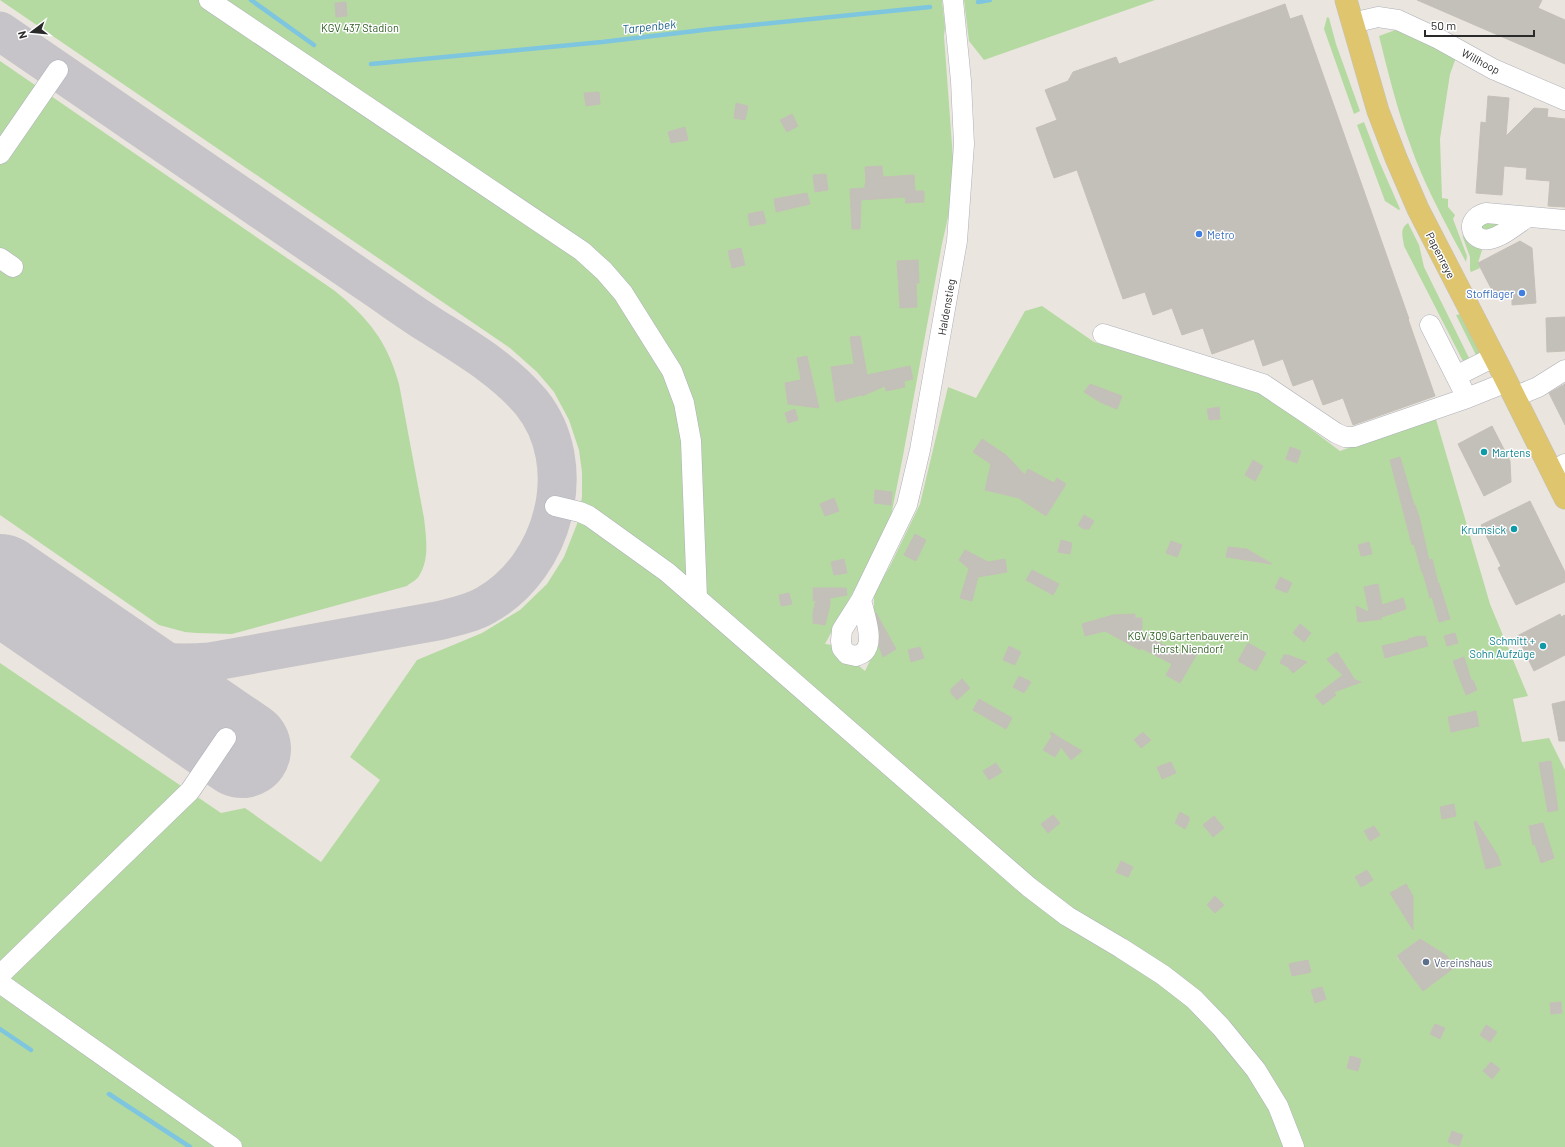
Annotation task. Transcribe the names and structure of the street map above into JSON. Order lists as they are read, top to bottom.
{
  "streets": {
    "main road": ["Papenreye"],
    "street": ["Willhoop", "Haldenstieg"]
  },
  "crossings": [
    ["Willhoop", "Papenreye"]
  ],
  "water": ["Tarpenbek"],
  "parks": ["KGV 437 Stadion", "KGV 309 Gartenbauverein Horst Niendorf"],
  "places": [
    "Metro",
    "Stofflager",
    "Martens",
    "Krumsick",
    "Schmitt + Sohn Aufzüge",
    "Vereinshaus"
  ],
  "scale_bar": "50 m",
  "north": "left"
}
